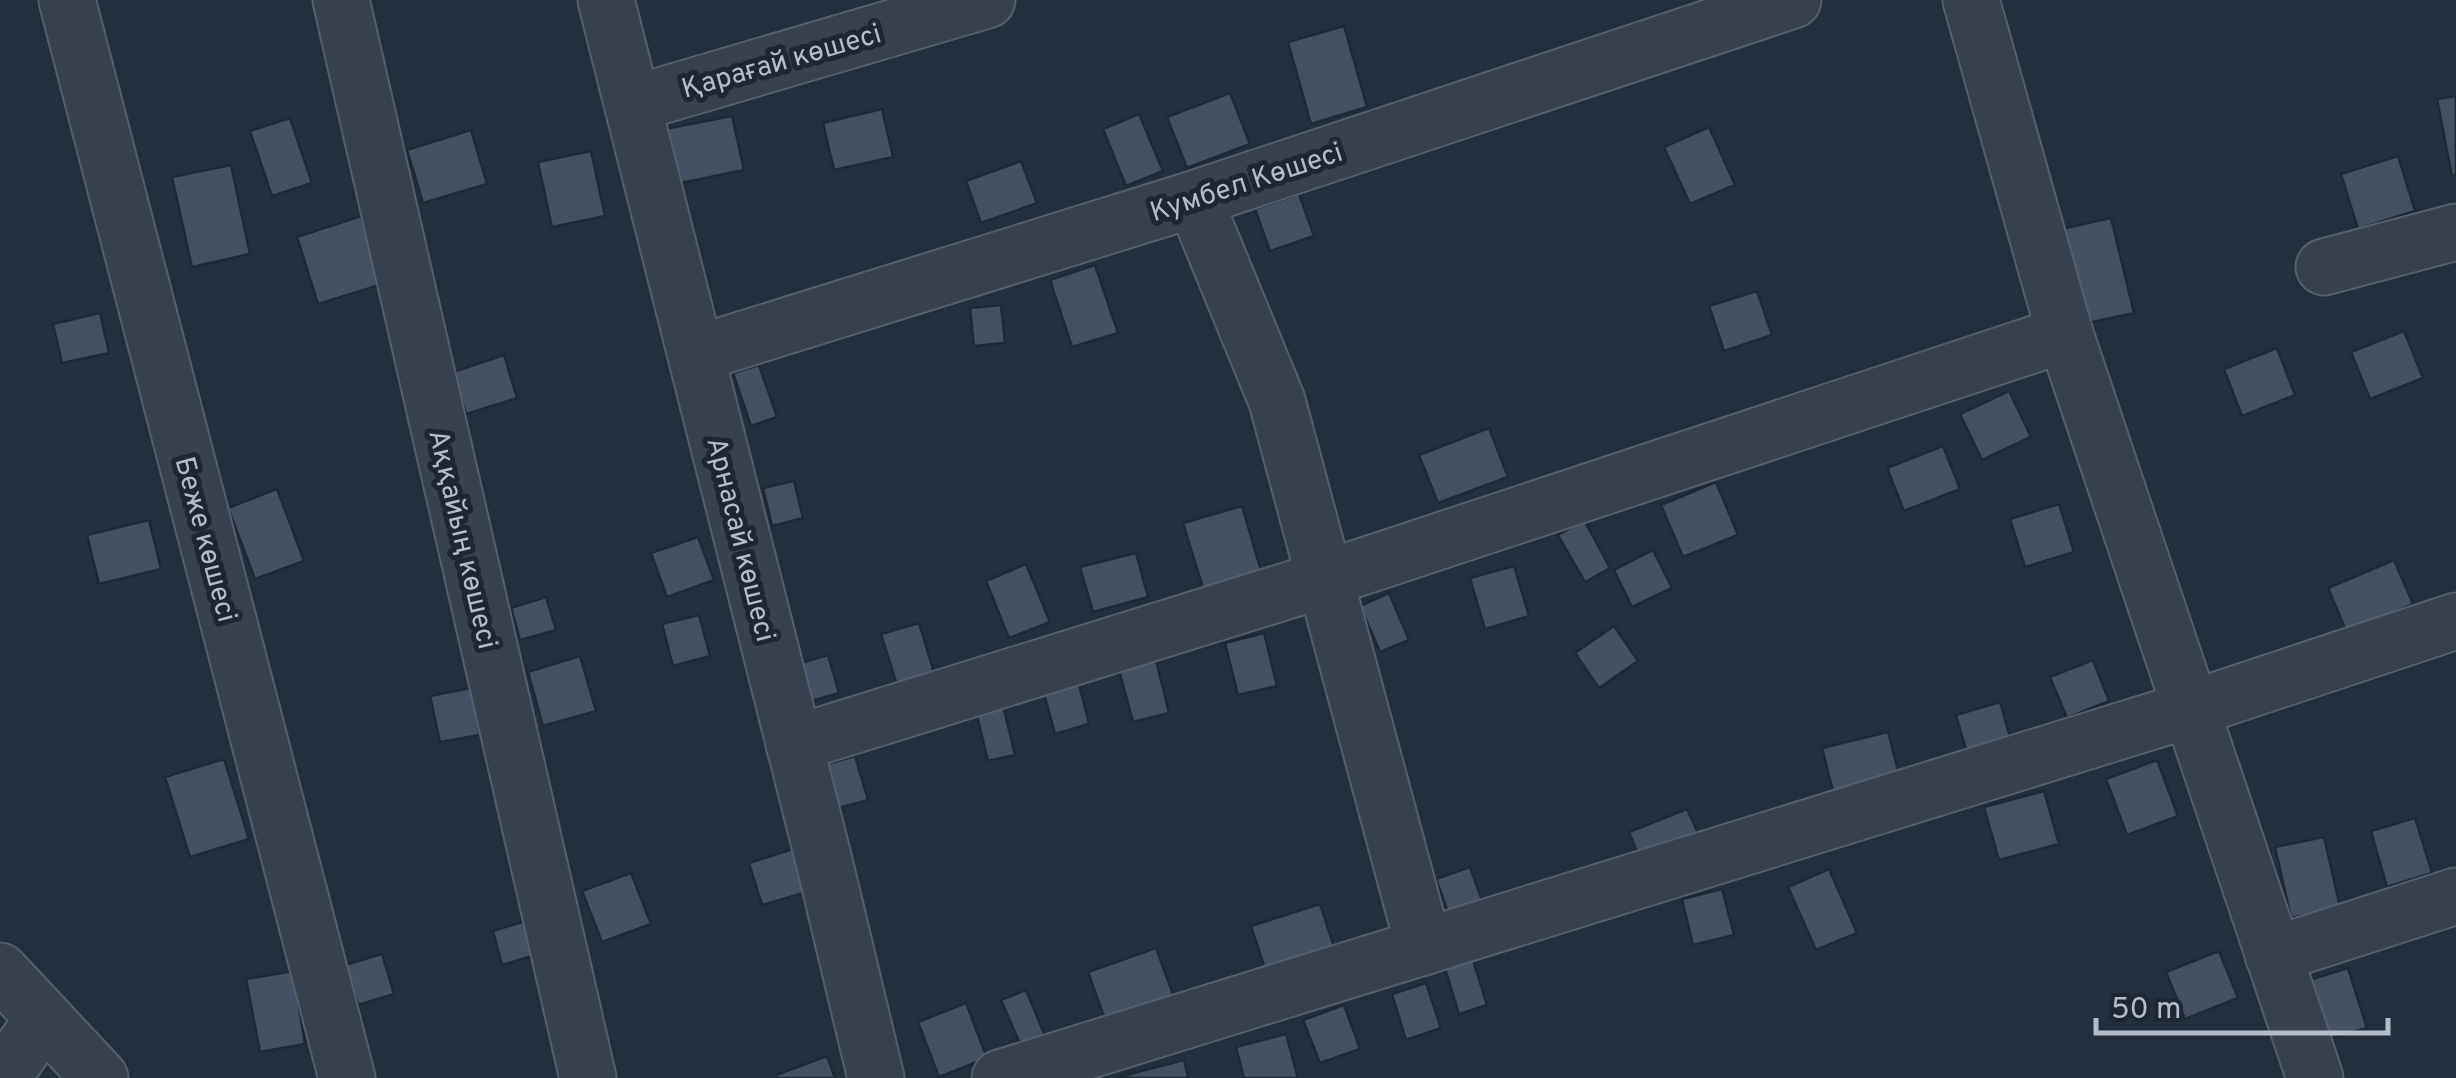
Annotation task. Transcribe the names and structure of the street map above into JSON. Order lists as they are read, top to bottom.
{
  "streets": {
    "street": [
      "Қарағай көшесі",
      "Кумбел Kөшесі",
      "Беже көшесі",
      "Аққайың көшесі",
      "Арнасай көшесі"
    ]
  },
  "crossings": [
    ["Қарағай көшесі", "Арнасай көшесі"],
    ["Кумбел Kөшесі", "Арнасай көшесі"]
  ],
  "scale_bar": "50 m"
}
